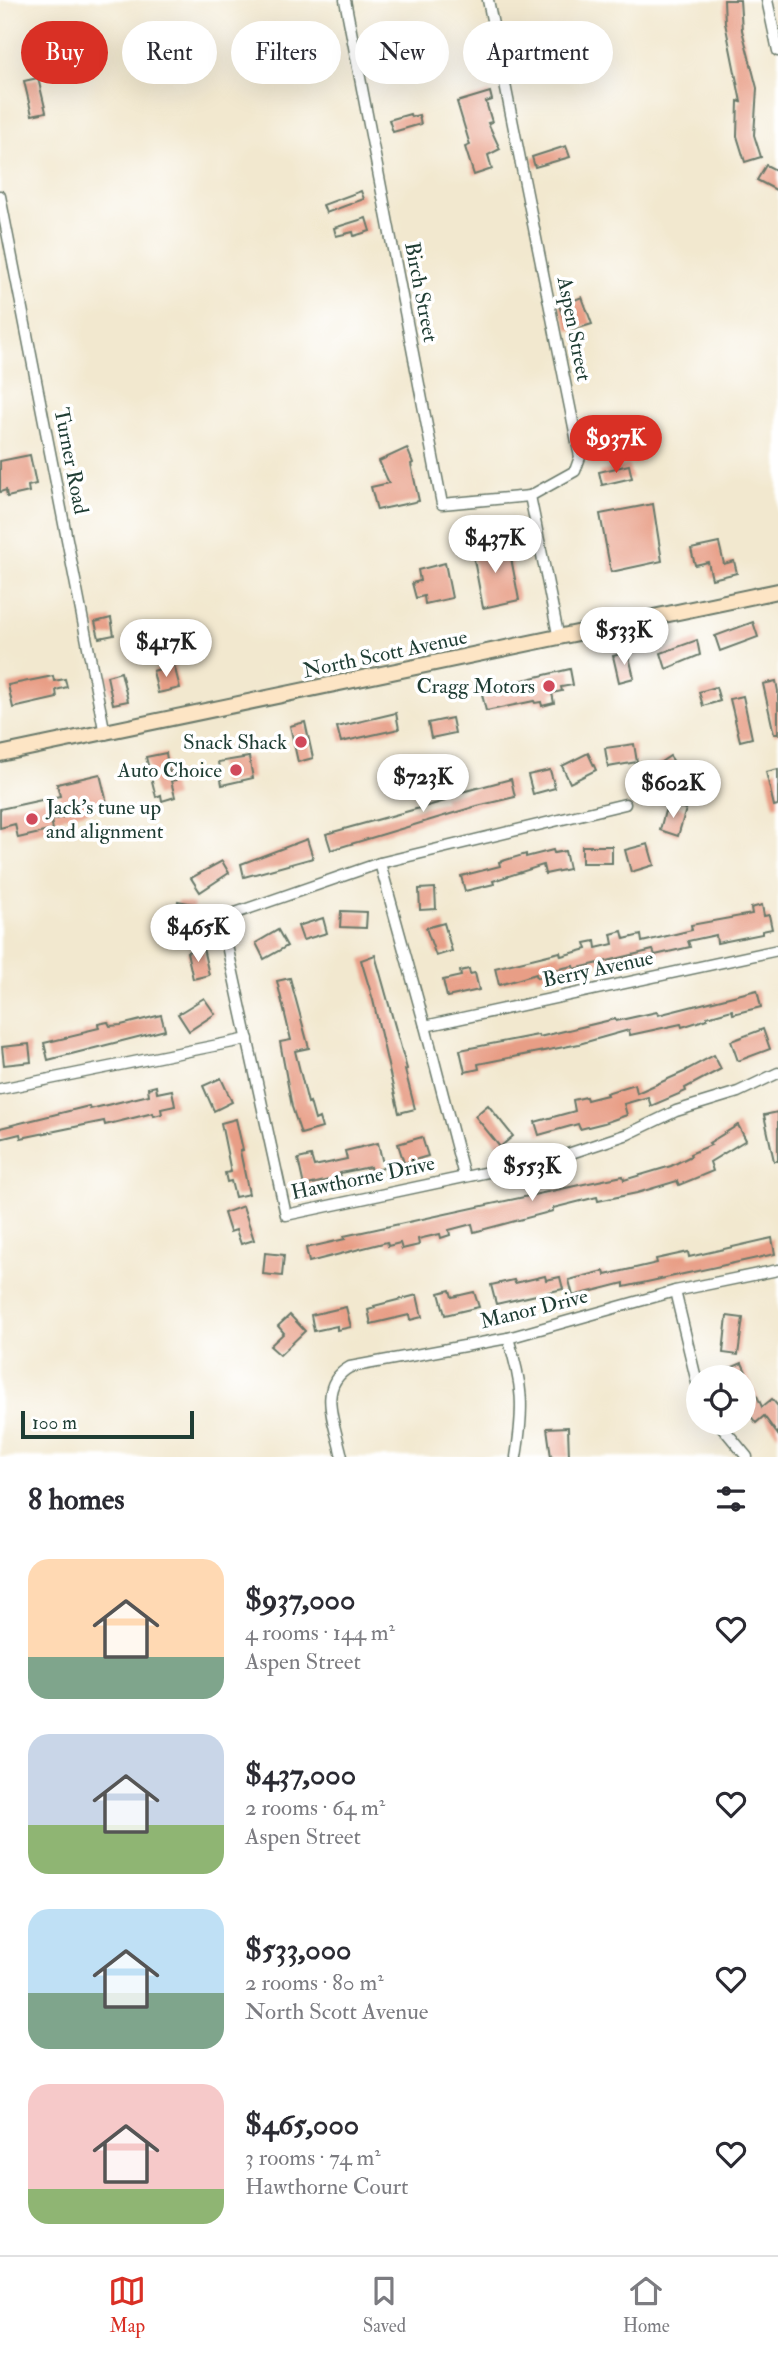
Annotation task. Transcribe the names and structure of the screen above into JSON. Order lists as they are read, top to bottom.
{
  "streets": {
    "main road": ["North Scott Avenue"],
    "street": [
      "Birch Street",
      "Aspen Street",
      "Turner Road",
      "Berry Avenue",
      "Hawthorne Drive",
      "Manor Drive"
    ]
  },
  "crossings": [
    ["Birch Street", "Aspen Street"],
    ["Turner Road", "North Scott Avenue"]
  ],
  "places": [
    "Cragg Motors",
    "Snack Shack",
    "Auto Choice",
    "Jack's tune up and alignment"
  ],
  "scale_bar": "100 m",
  "page": {
    "chip": [
      "Buy",
      "Rent",
      "Filters",
      "New",
      "Apartment"
    ],
    "price": [
      "$937K",
      "$437K",
      "$533K",
      "$417K",
      "$723K",
      "$602K",
      "$465K",
      "$553K"
    ],
    "scale": "100 m",
    "heading": "8 homes",
    "list": [
      {
        "name": "$937,000",
        "note": "4 rooms · 144 m² · Aspen Street"
      },
      {
        "name": "$437,000",
        "note": "2 rooms · 64 m² · Aspen Street"
      },
      {
        "name": "$533,000",
        "note": "2 rooms · 80 m² · North Scott Avenue"
      },
      {
        "name": "$465,000",
        "note": "3 rooms · 74 m² · Hawthorne Court"
      }
    ],
    "tabs": ["Map", "Saved", "Home"]
  }
}
